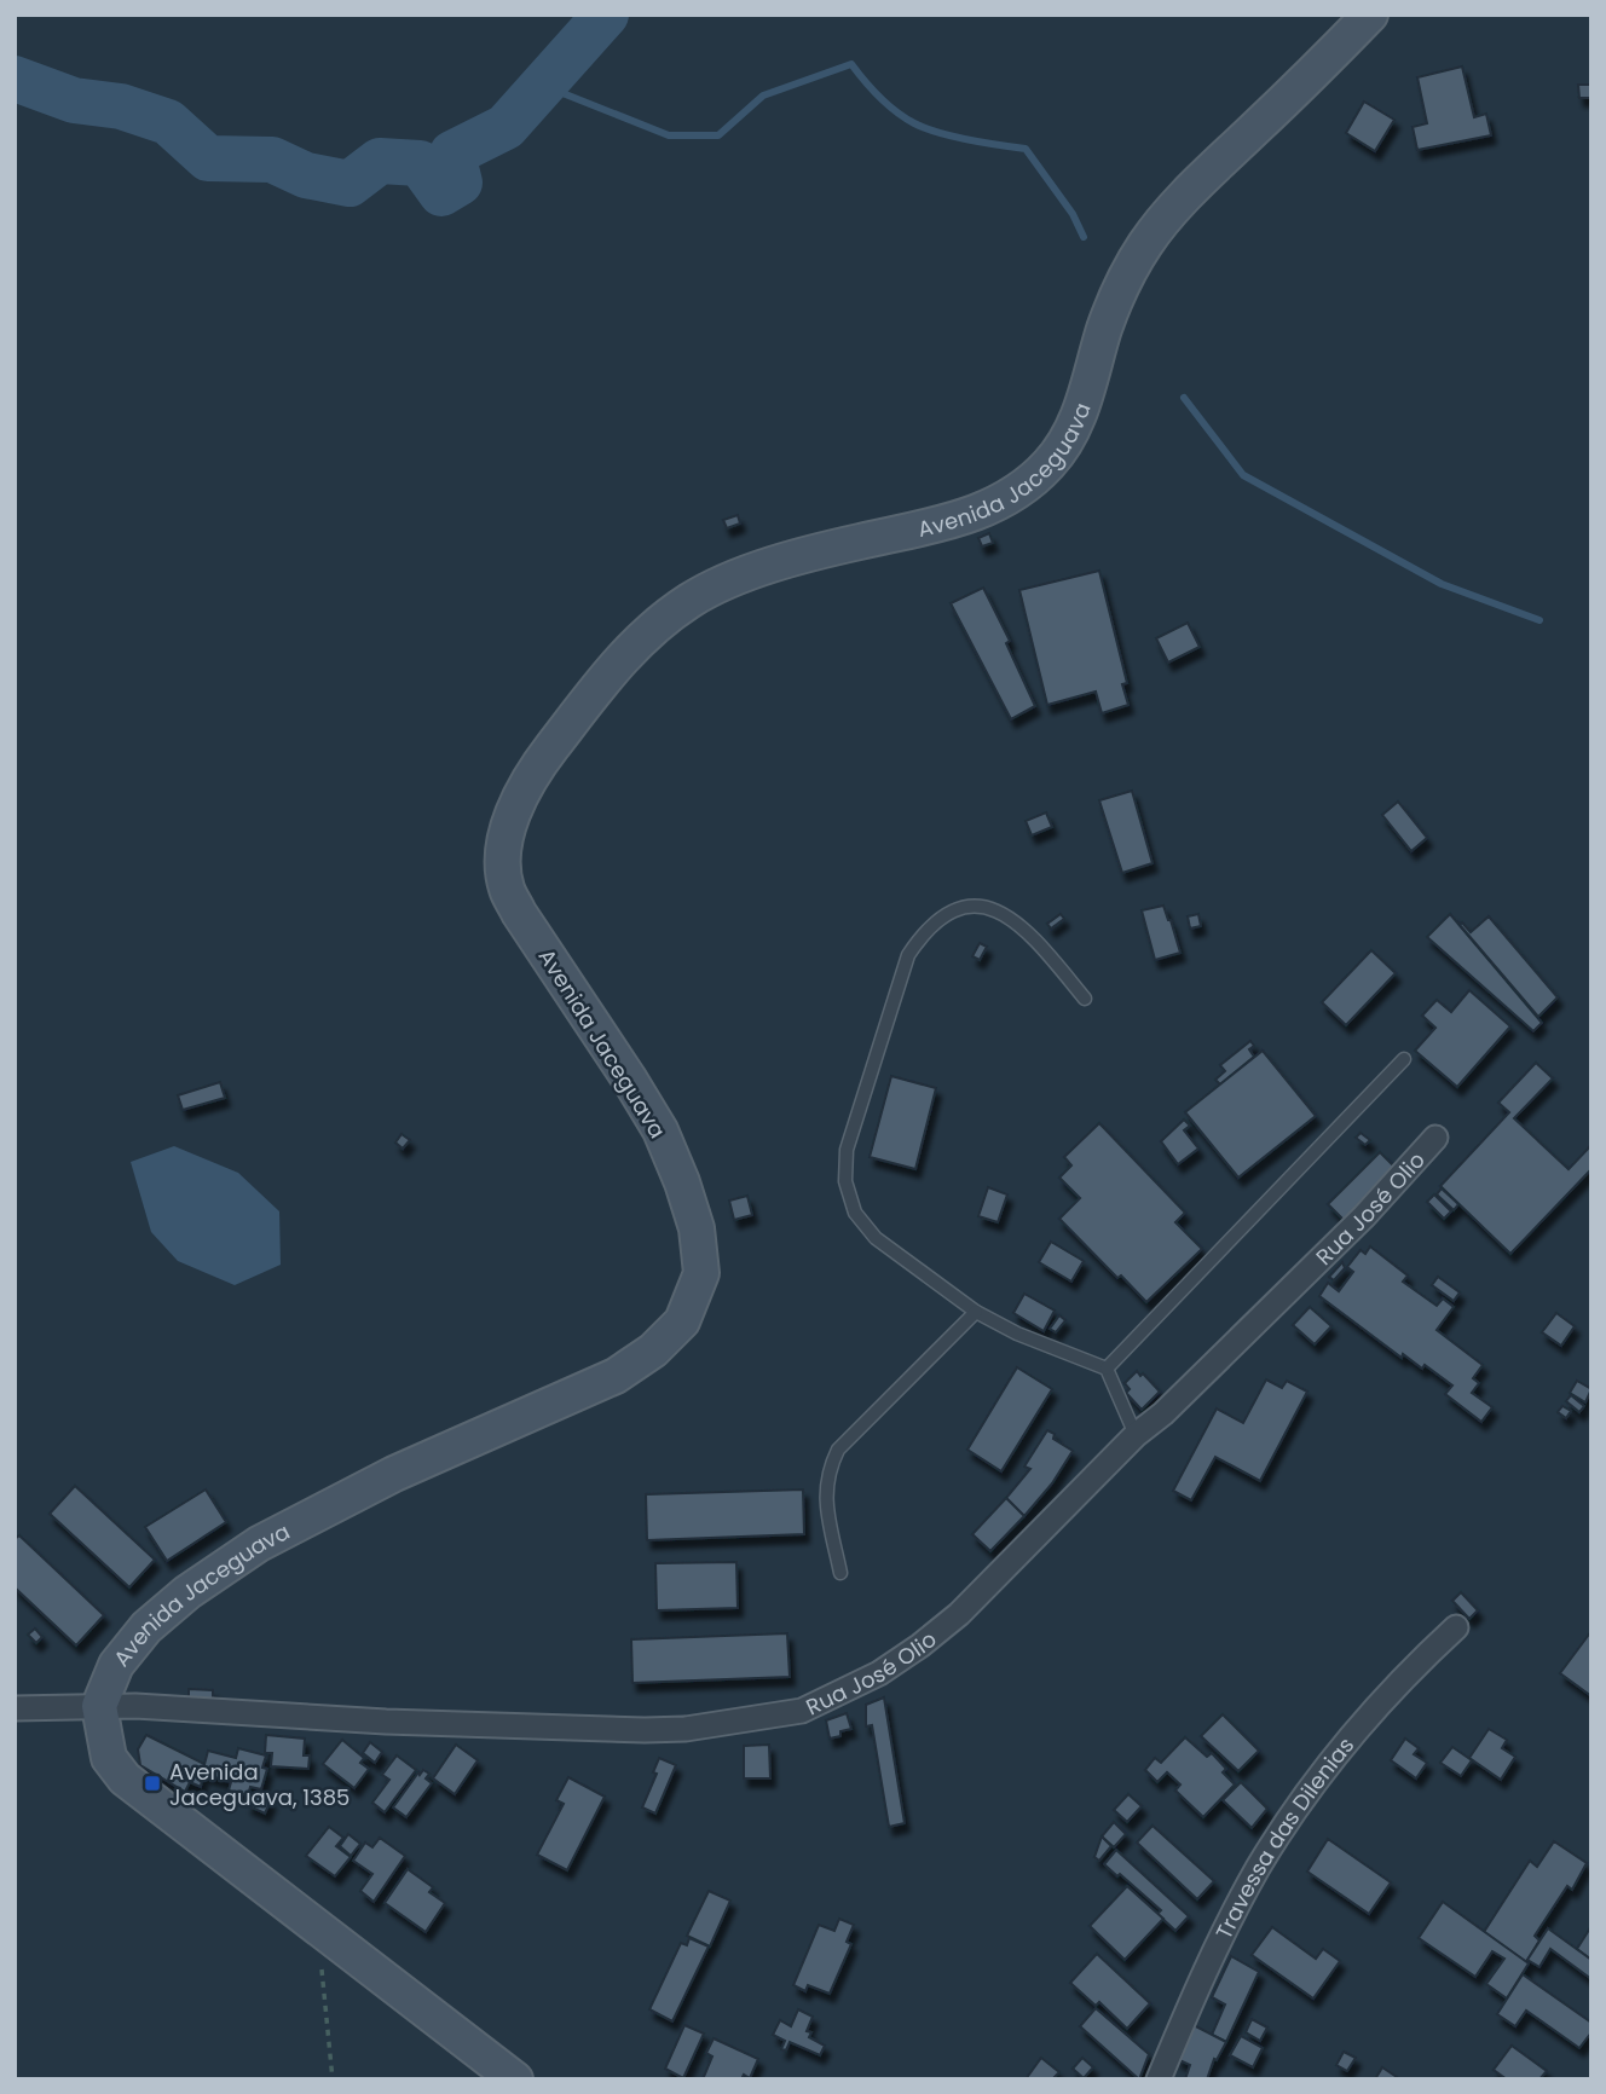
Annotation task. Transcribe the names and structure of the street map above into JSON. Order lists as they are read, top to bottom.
{
  "streets": {
    "main road": ["Avenida Jaceguava"],
    "street": ["Rua José Olio", "Travessa das Dilenias"]
  },
  "crossings": [
    ["Avenida Jaceguava", "Rua José Olio"]
  ],
  "places": {
    "transit": ["Avenida Jaceguava, 1385"]
  }
}
